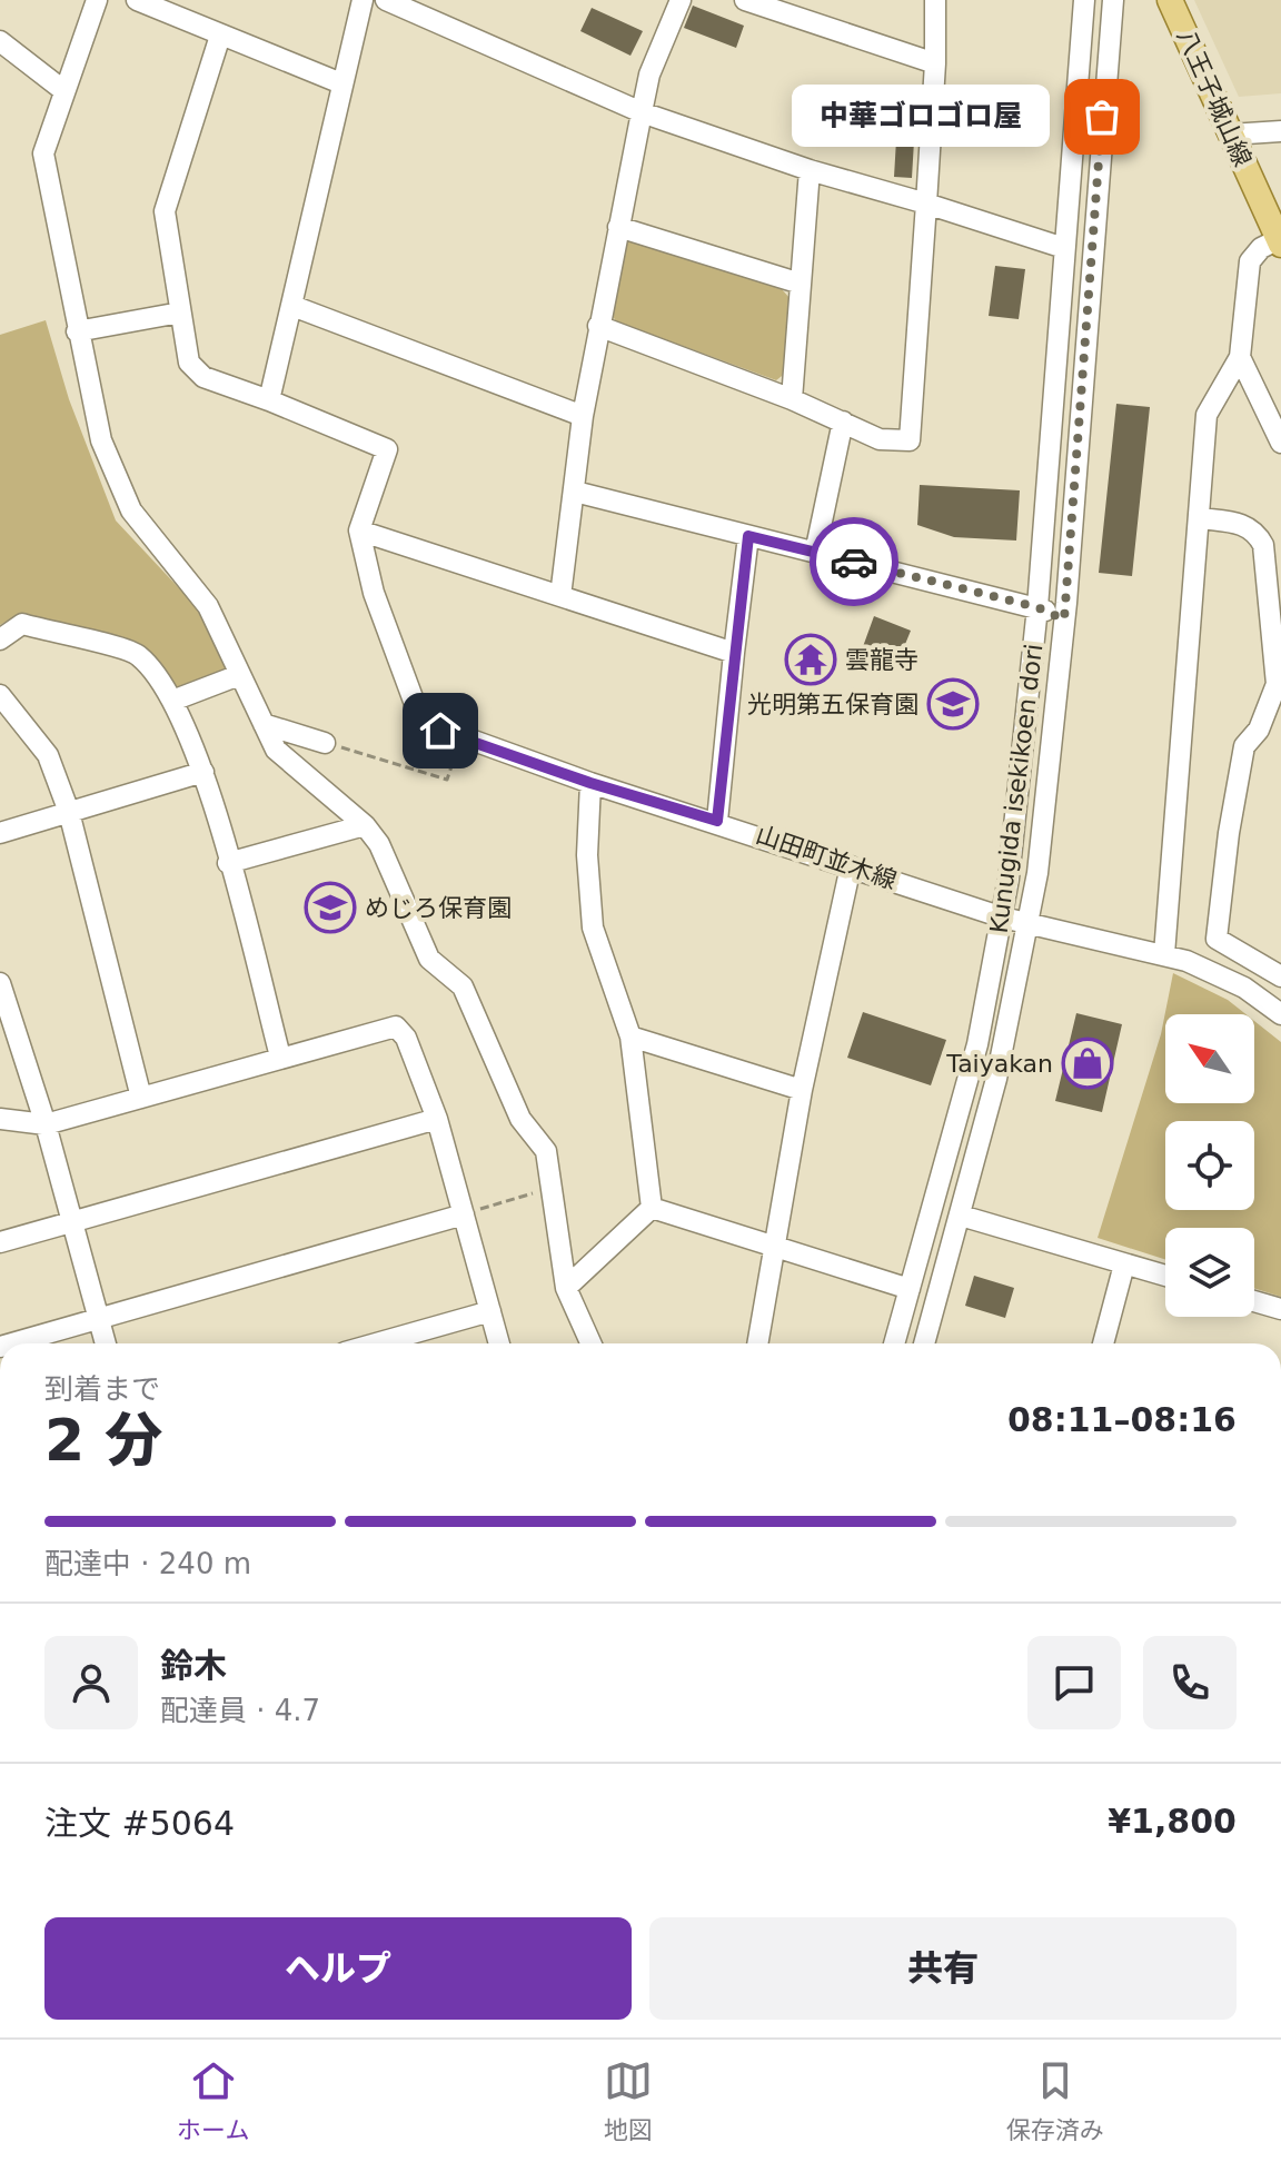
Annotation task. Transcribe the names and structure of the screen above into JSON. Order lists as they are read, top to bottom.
{
  "streets": {
    "main road": ["八王子城山線"],
    "street": ["Kunugida isekikoen dori", "山田町並木線"]
  },
  "crossings": [
    ["Kunugida isekikoen dori", "山田町並木線"]
  ],
  "places": {
    "other": ["中華ゴロゴロ屋"],
    "temple": ["雲龍寺"],
    "school or university": ["光明第五保育園", "めじろ保育園"],
    "shop": ["Taiyakan"]
  },
  "north": "top left",
  "page": {
    "bubble": "中華ゴロゴロ屋",
    "heading": ["2 分", "到着まで", "08:11–08:16"],
    "panel": [
      "鈴木",
      "配達員 · 4.7",
      "注文 #5064",
      "¥1,800"
    ],
    "bar": "配達中 · 240 m",
    "buttons": ["ヘルプ", "共有"],
    "tabs": ["ホーム", "地図", "保存済み"]
  }
}
